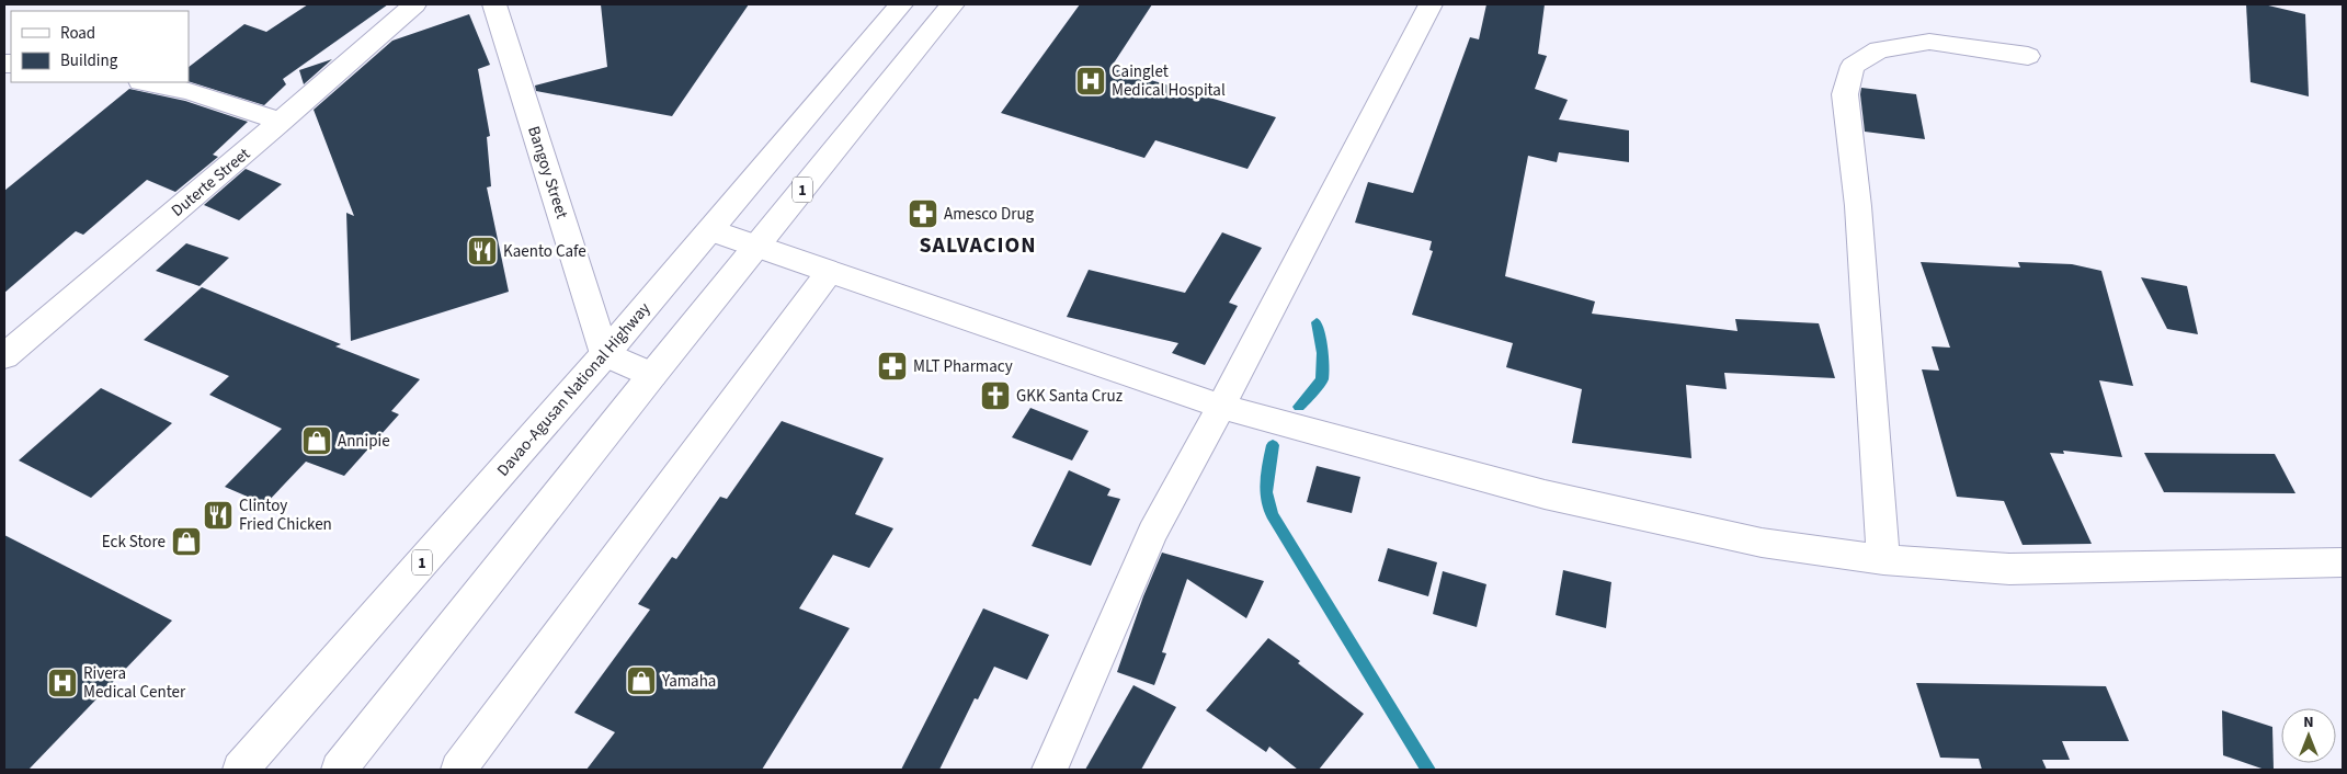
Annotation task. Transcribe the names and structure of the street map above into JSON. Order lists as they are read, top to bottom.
{
  "streets": {
    "main road": [
      "Bangoy Street",
      "Duterte Street",
      "1",
      "Davao-Agusan National Highway"
    ]
  },
  "crossings": [
    ["Bangoy Street", "Davao-Agusan National Highway"]
  ],
  "districts": ["SALVACION"],
  "places": {
    "hospital": ["Cainglet Medical Hospital", "Rivera Medical Center"],
    "pharmacy": ["Amesco Drug", "MLT Pharmacy"],
    "restaurant": ["Kaento Cafe", "Clintoy Fried Chicken"],
    "church": ["GKK Santa Cruz"],
    "shop": ["Annipie", "Eck Store", "Yamaha"]
  },
  "legend": ["Road", "Building"],
  "north": "top"
}
